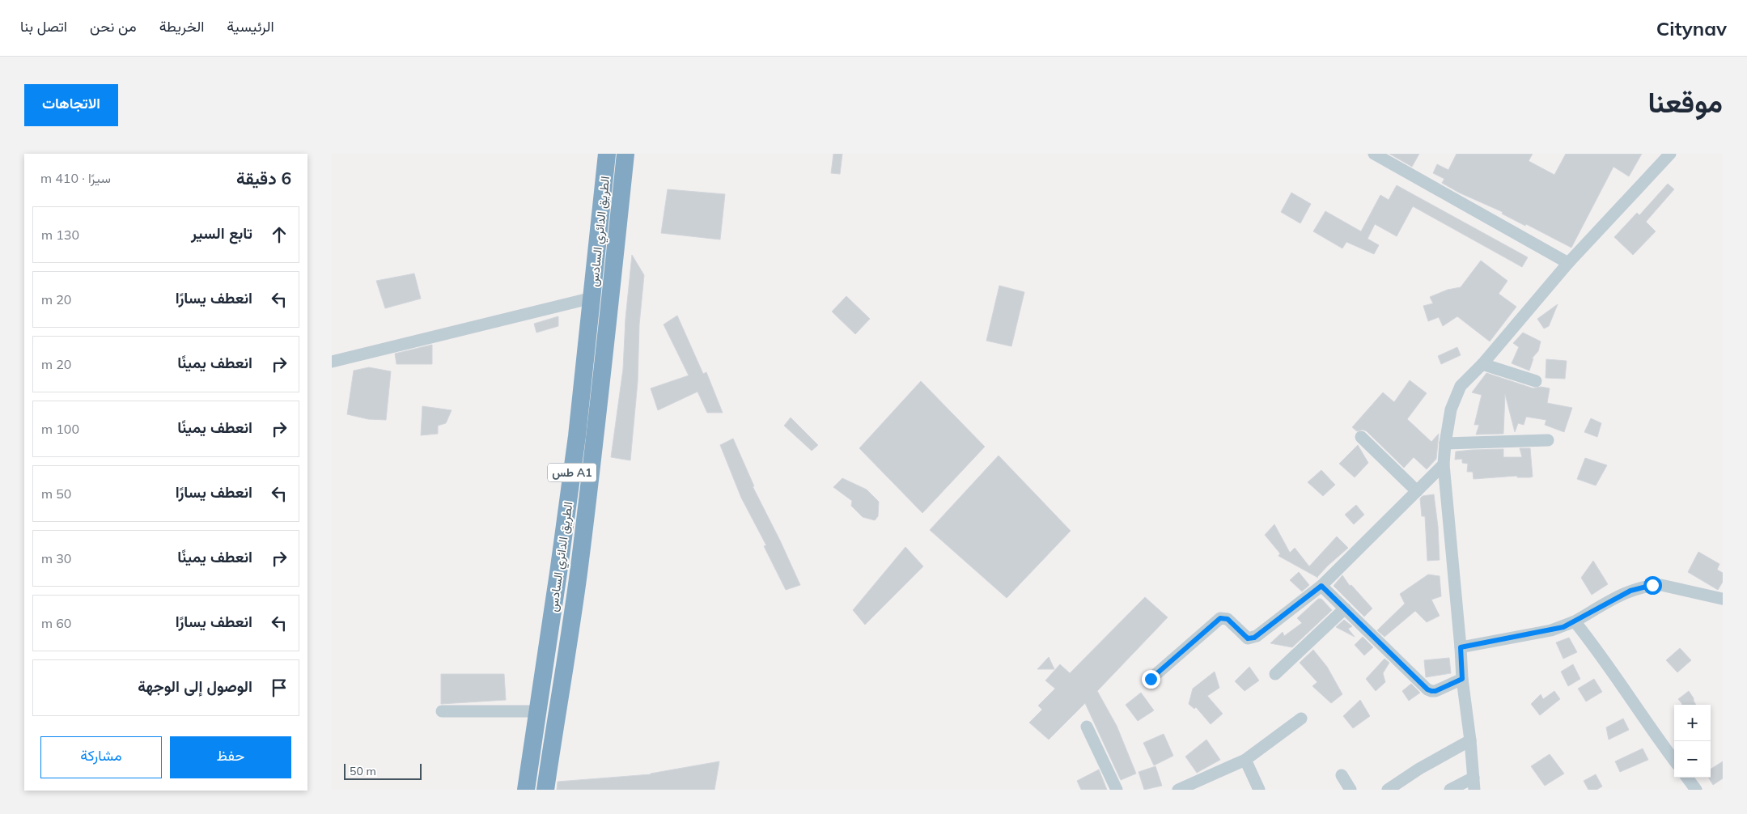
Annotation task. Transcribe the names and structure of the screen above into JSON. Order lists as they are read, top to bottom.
{
  "streets": {
    "highway": ["الطريق الدائري السادس", "طس A1"]
  },
  "scale_bar": "50 m",
  "page": {
    "header": "Citynav",
    "nav": [
      "الرئيسية",
      "الخريطة",
      "من نحن",
      "اتصل بنا"
    ],
    "title": "موقعنا",
    "buttons": [
      "الاتجاهات",
      ["حفظ", "مشاركة"]
    ],
    "heading": ["6 دقيقة", "سيرًا · 410 m"],
    "list": [
      ["تابع السير", "130 m"],
      ["انعطف يسارًا", "20 m"],
      ["انعطف يمينًا", "20 m"],
      ["انعطف يمينًا", "100 m"],
      ["انعطف يسارًا", "50 m"],
      ["انعطف يمينًا", "30 m"],
      ["انعطف يسارًا", "60 m"],
      "الوصول إلى الوجهة"
    ],
    "map_buttons": ["+", "−"],
    "scale": "50 m"
  }
}
